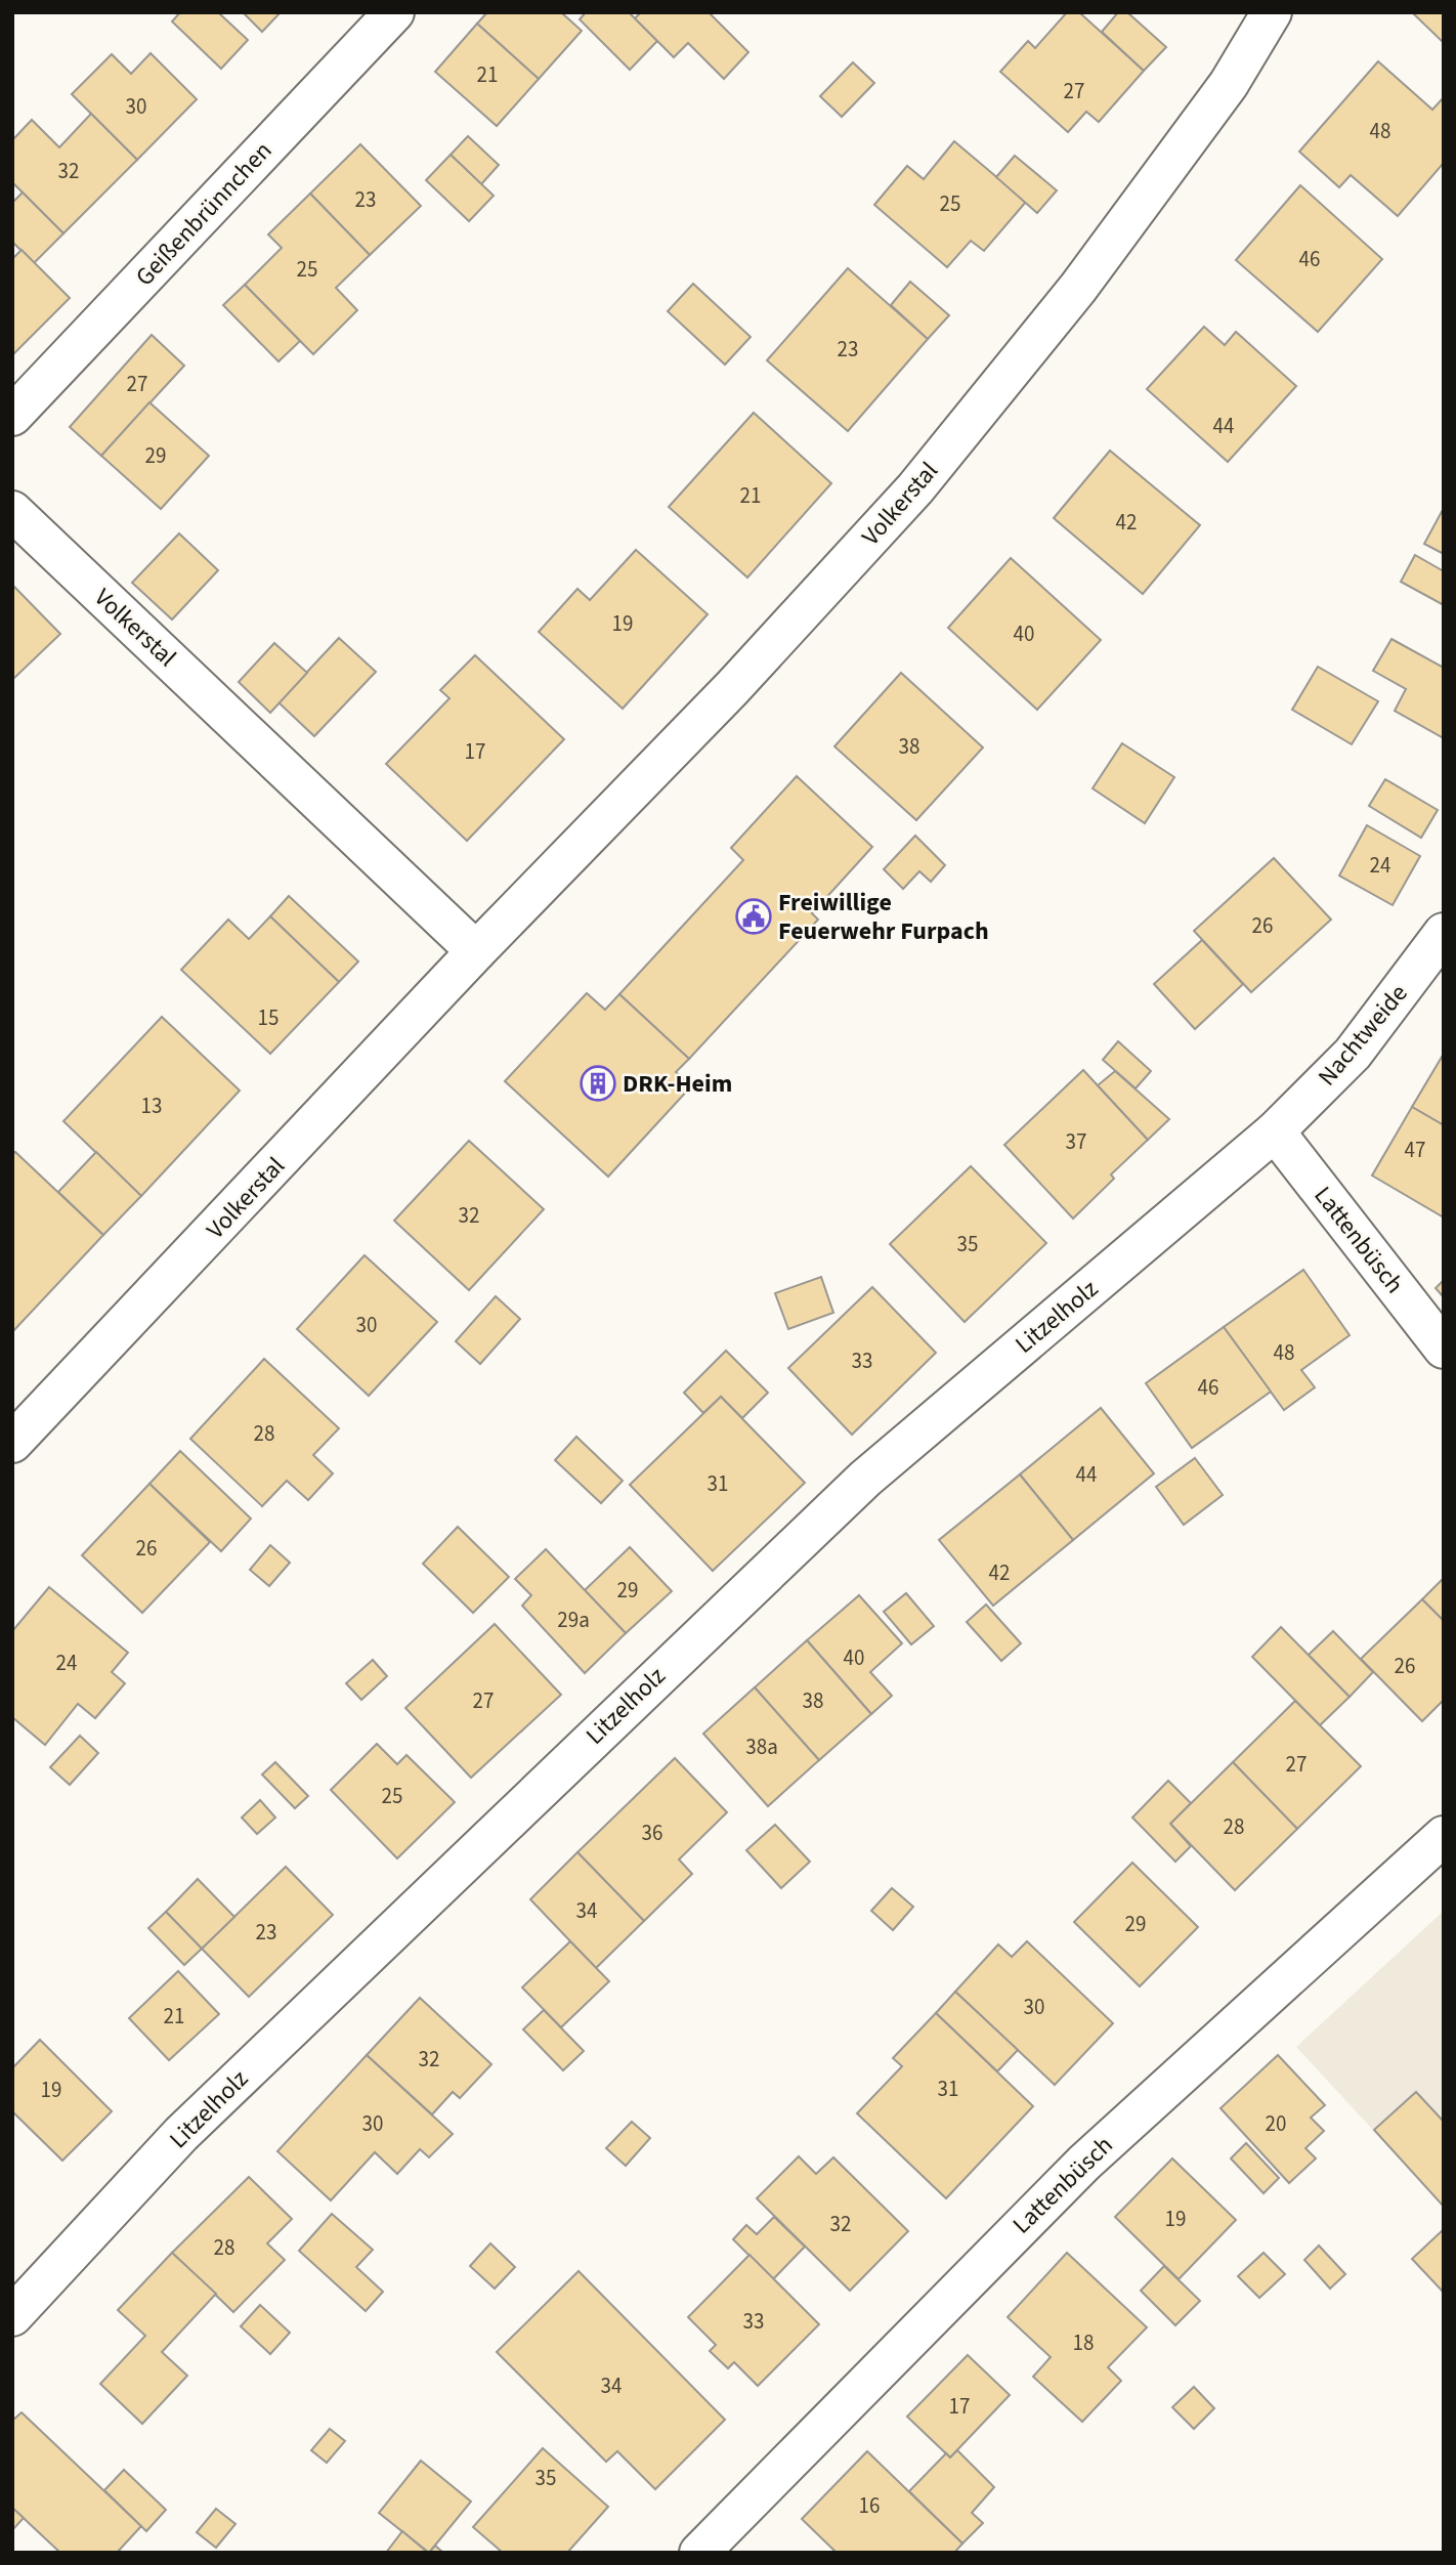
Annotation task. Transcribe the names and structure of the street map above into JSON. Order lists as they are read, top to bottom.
{
  "streets": {
    "street": [
      "Geißenbrünnchen",
      "Volkerstal",
      "Nachtweide",
      "Lattenbüsch",
      "Litzelholz"
    ]
  },
  "crossings": [
    ["Nachtweide", "Lattenbüsch"],
    ["Nachtweide", "Litzelholz"],
    ["Lattenbüsch", "Litzelholz"]
  ],
  "places": {
    "public building": ["Freiwillige Feuerwehr Furpach"],
    "building": ["DRK-Heim"]
  },
  "house_numbers": [
    "21",
    "27",
    "30",
    "48",
    "32",
    "23",
    "25",
    "46",
    "25",
    "23",
    "27",
    "44",
    "29",
    "21",
    "42",
    "19",
    "40",
    "38",
    "17",
    "24",
    "26",
    "15",
    "13",
    "37",
    "47",
    "32",
    "35",
    "30",
    "48",
    "33",
    "46",
    "28",
    "44",
    "31",
    "26",
    "42",
    "29",
    "29a",
    "40",
    "24",
    "26",
    "27",
    "38",
    "38a",
    "27",
    "25",
    "28",
    "36",
    "34",
    "29",
    "23",
    "30",
    "21",
    "32",
    "31",
    "19",
    "30",
    "20",
    "19",
    "32",
    "28",
    "33",
    "18",
    "34",
    "17",
    "35",
    "16"
  ]
}
